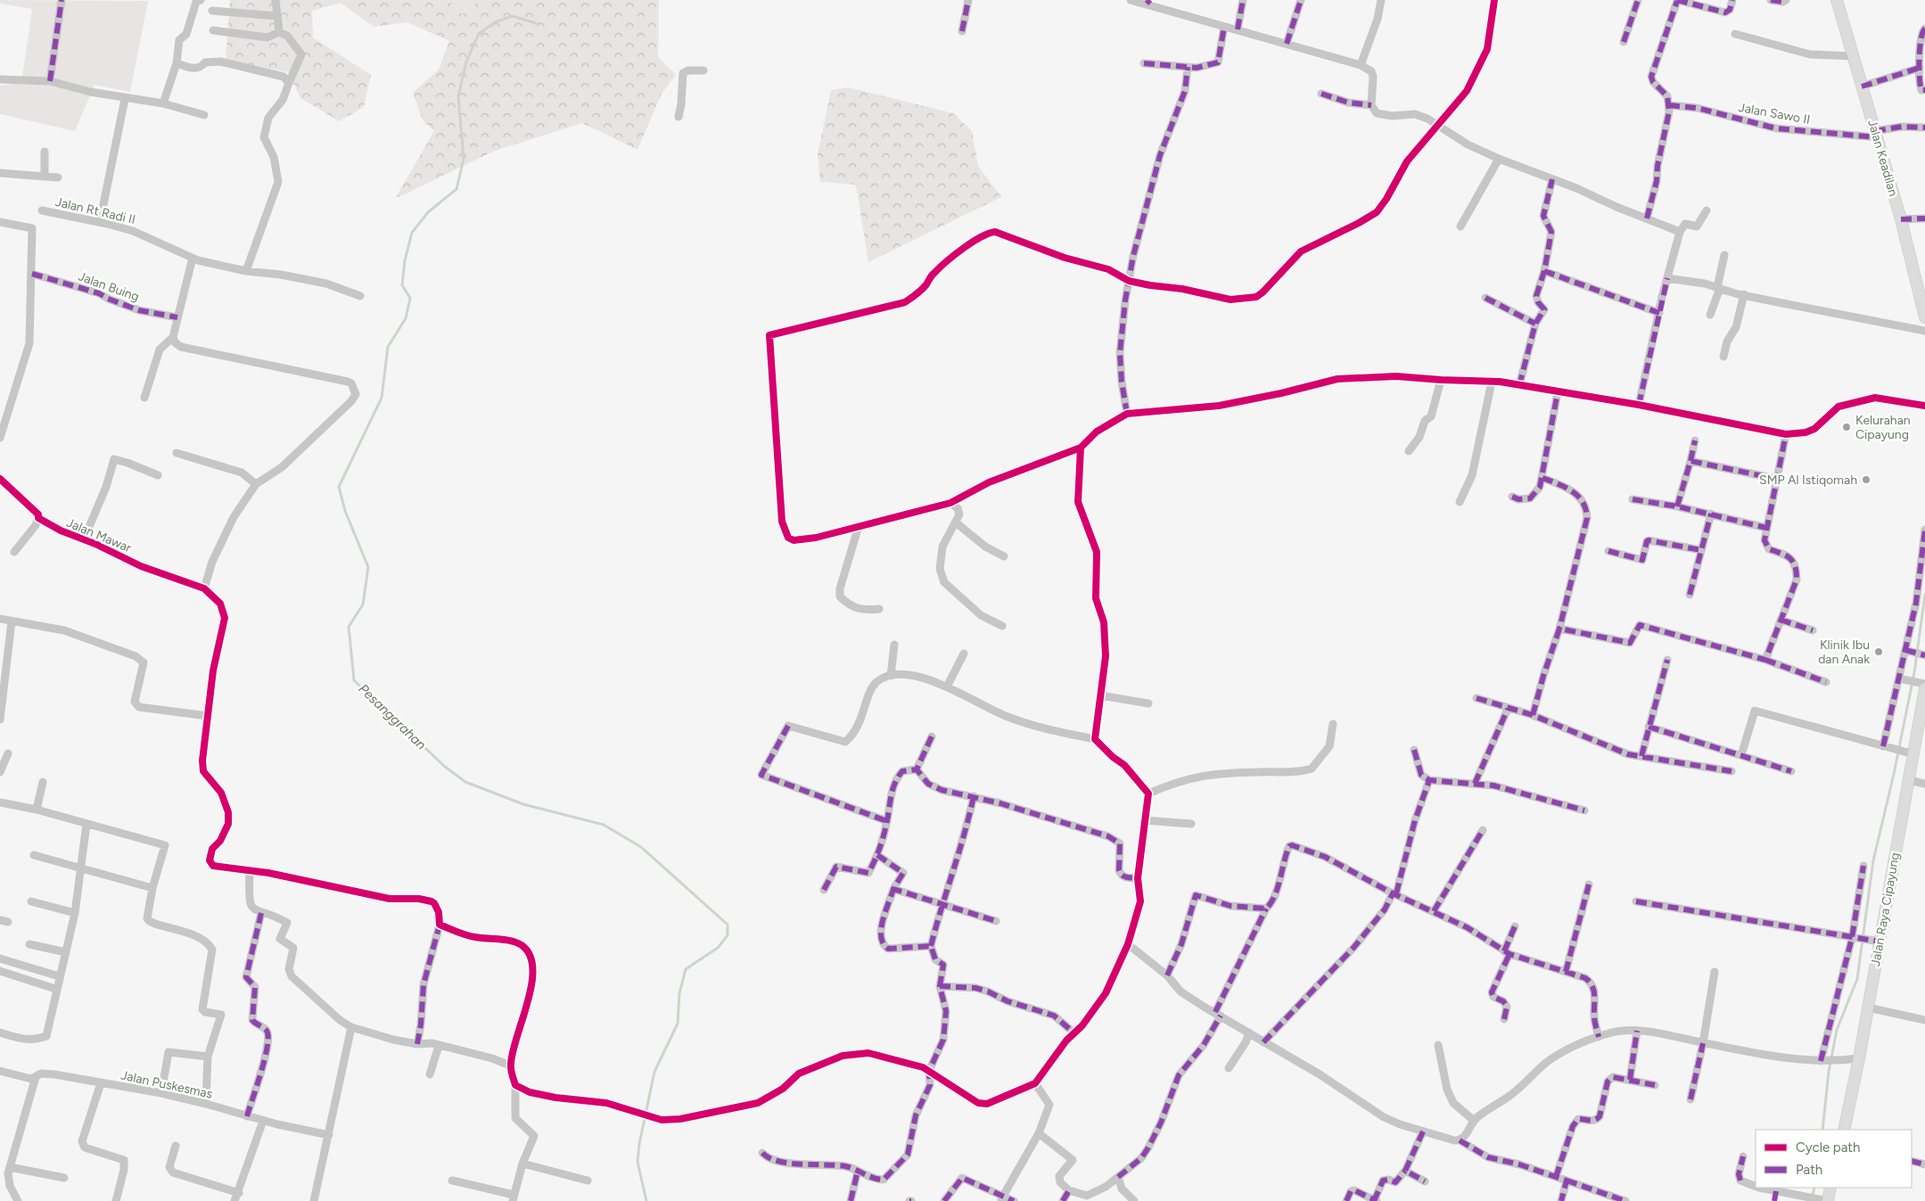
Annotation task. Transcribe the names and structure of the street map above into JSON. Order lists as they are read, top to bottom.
{
  "streets": {
    "main road": ["Jalan Keadilan", "Jalan Raya Cipayung"],
    "street": [
      "Jalan Sawo II",
      "Jalan Rt Radi II",
      "Jalan Buing",
      "Jalan Mawar",
      "Jalan Puskesmas"
    ]
  },
  "crossings": [
    ["Jalan Sawo II", "Jalan Keadilan"]
  ],
  "water": ["Pesanggrahan"],
  "places": ["Kelurahan Cipayung", "SMP Al Istiqomah", "Klinik Ibu dan Anak"],
  "legend": ["Cycle path", "Path"]
}
